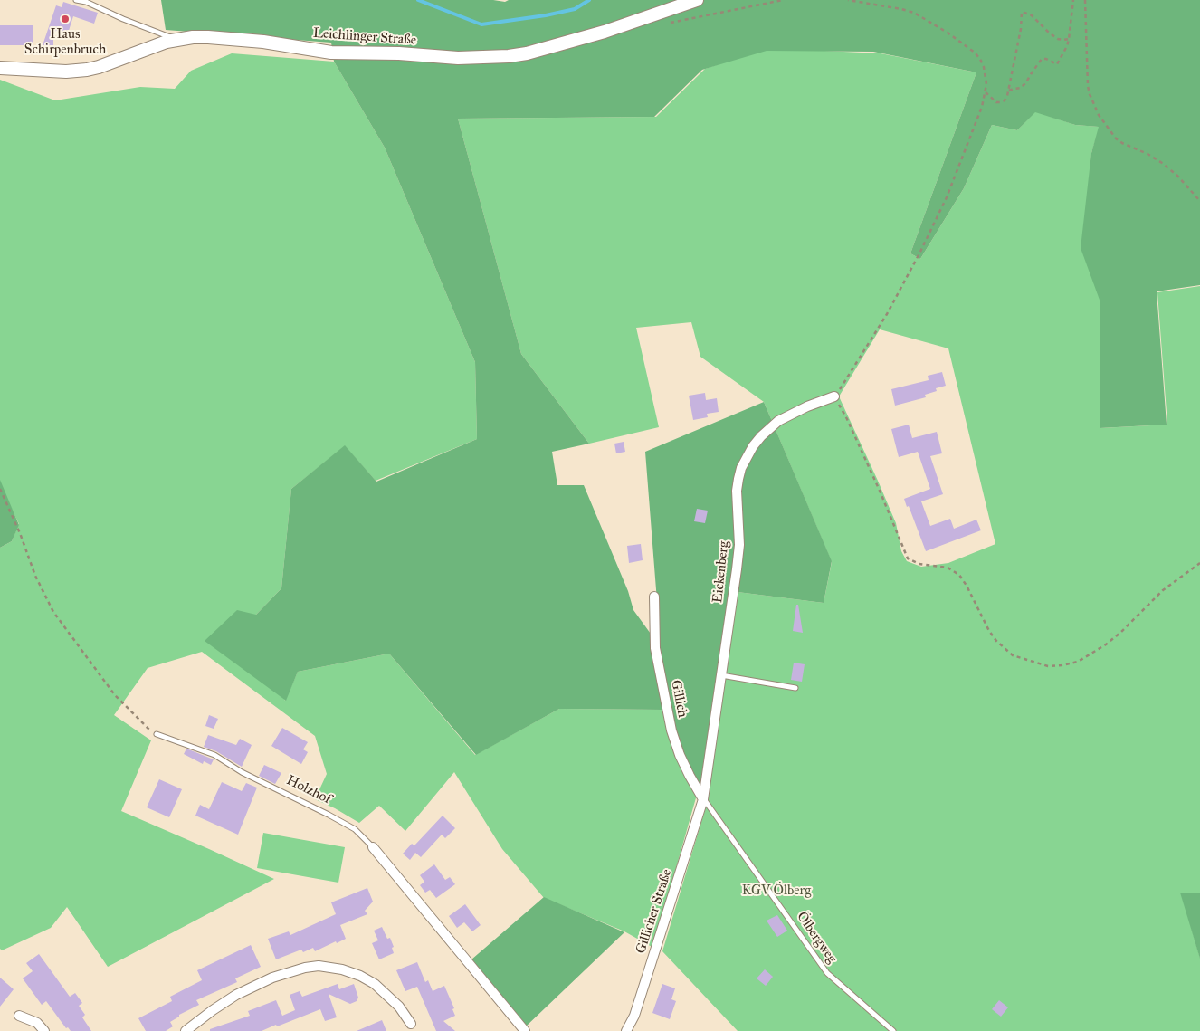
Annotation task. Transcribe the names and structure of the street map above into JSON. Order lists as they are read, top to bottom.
{
  "streets": {
    "main road": ["Leichlinger Straße"],
    "street": [
      "Eickenberg",
      "Gillich",
      "Holzhof",
      "Gillicher Straße"
    ],
    "lane": ["Ölbergweg"]
  },
  "crossings": [
    ["Eickenberg", "Gillich"],
    ["Eickenberg", "Gillicher Straße"],
    ["Eickenberg", "Ölbergweg"],
    ["Gillich", "Gillicher Straße"],
    ["Gillich", "Ölbergweg"],
    ["Gillicher Straße", "Ölbergweg"]
  ],
  "parks": ["KGV Ölberg"],
  "places": ["Haus Schirpenbruch"]
}
